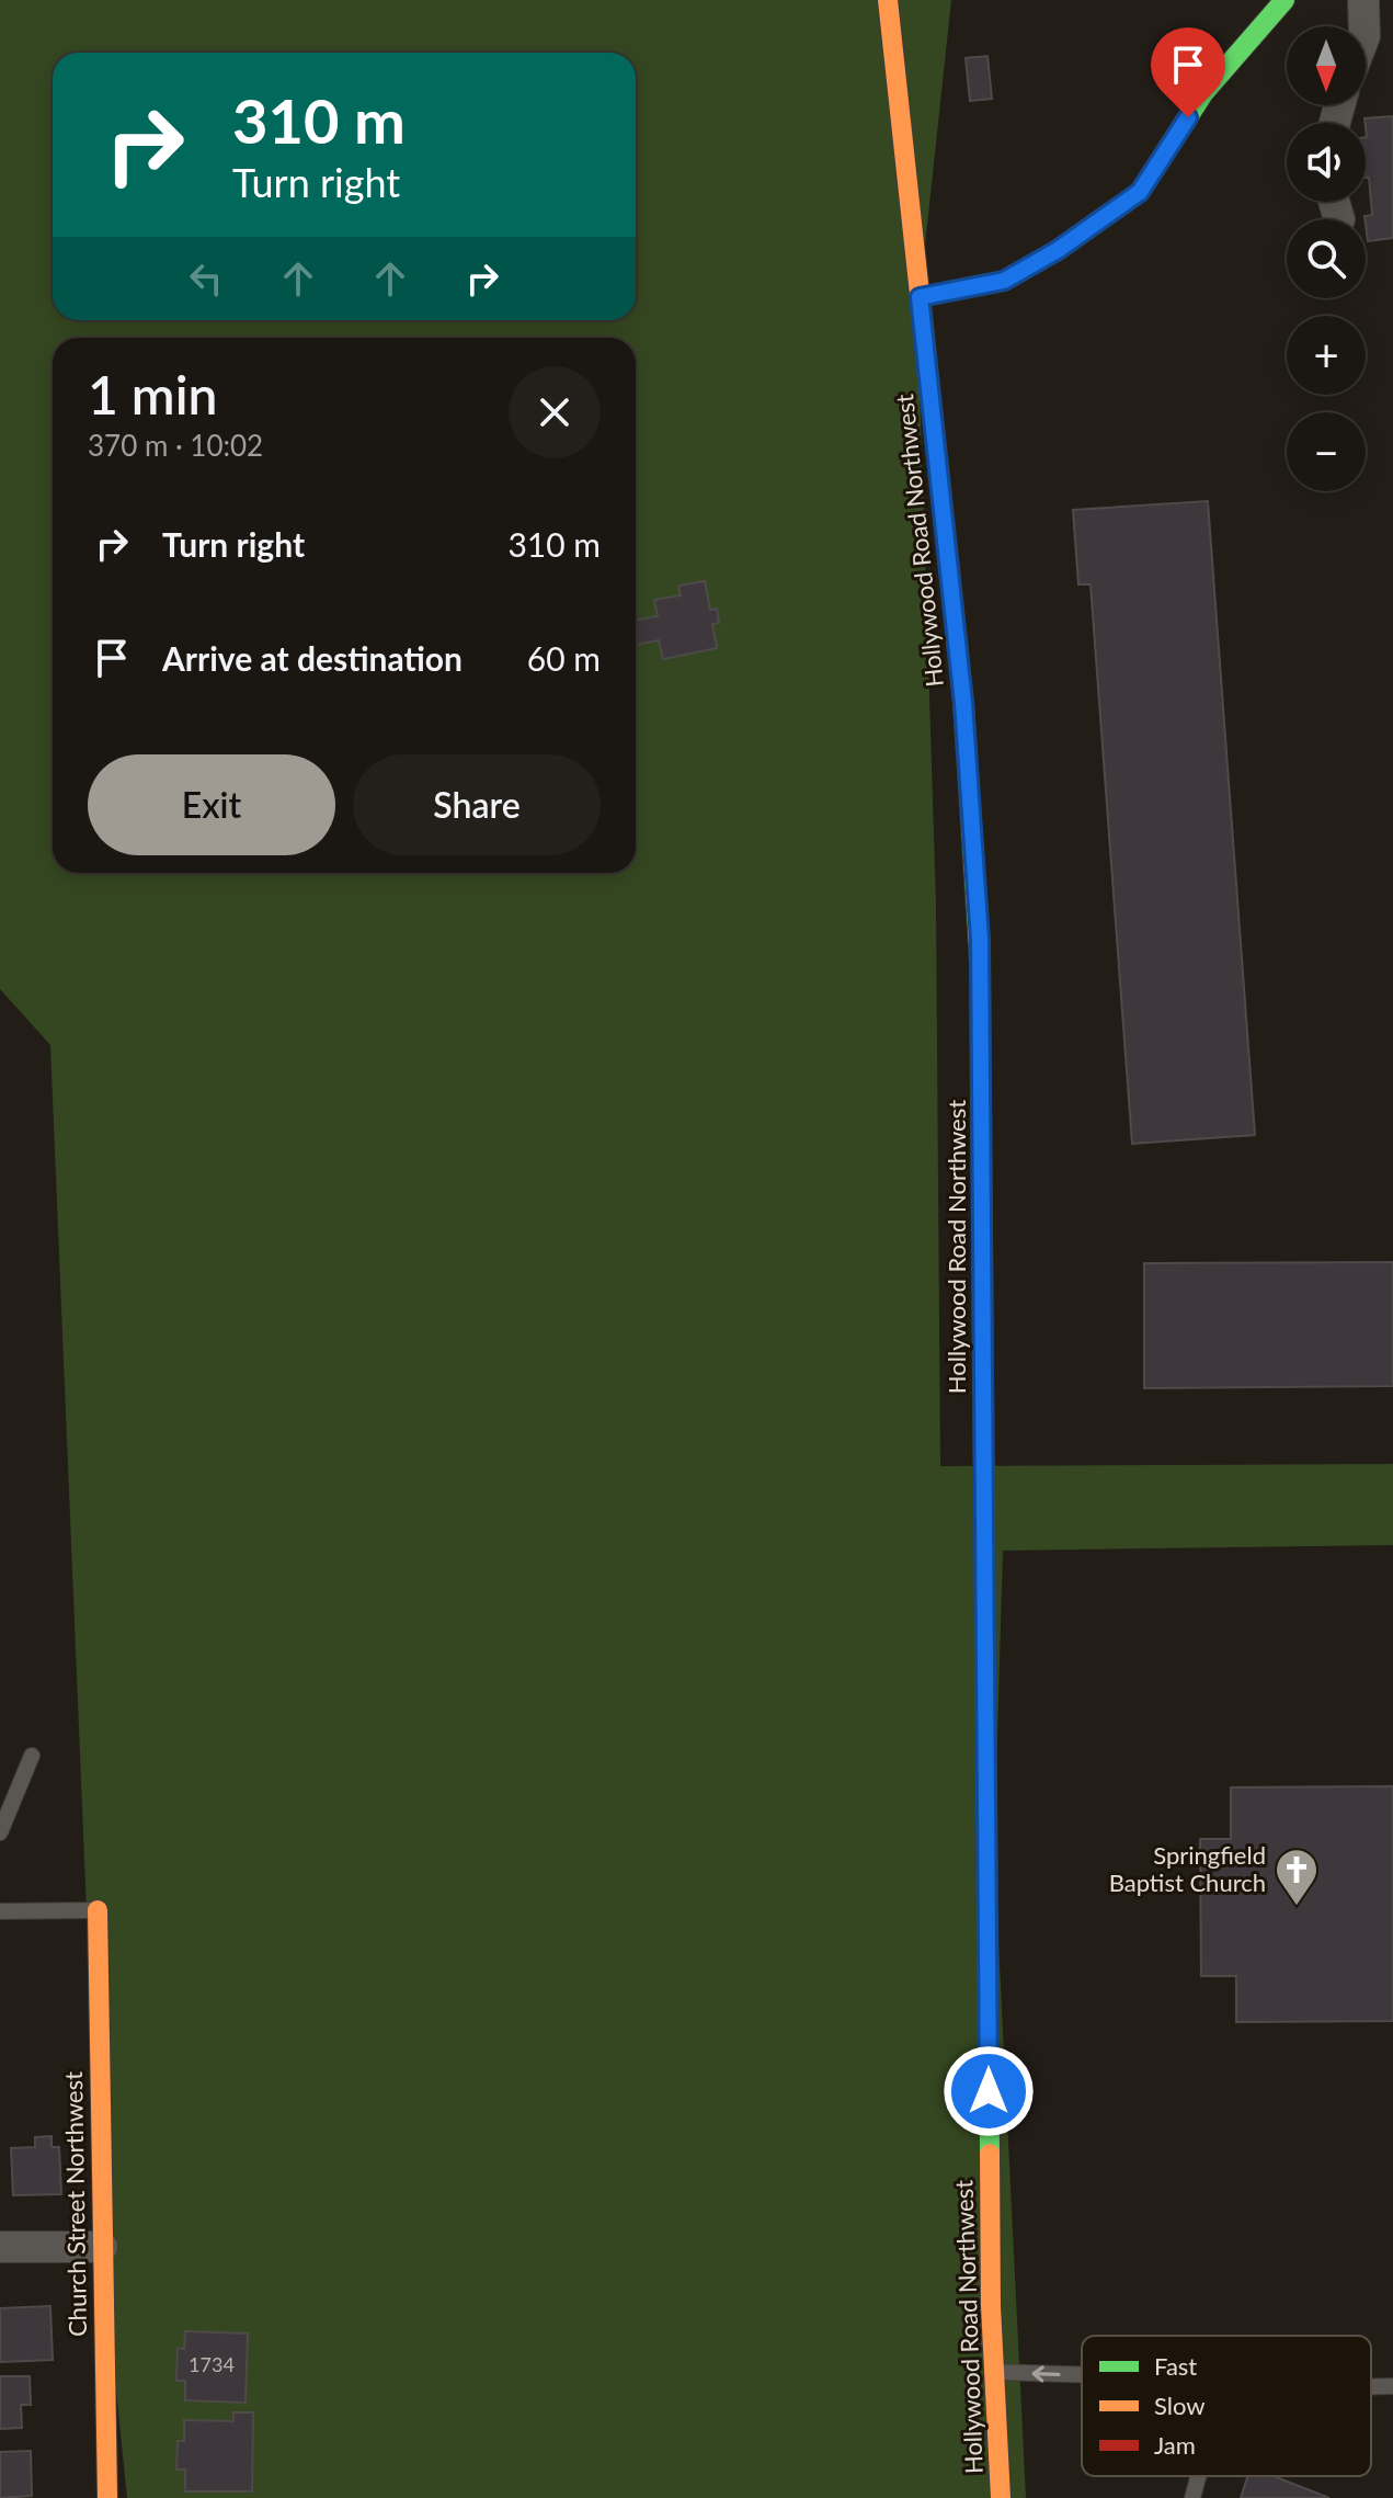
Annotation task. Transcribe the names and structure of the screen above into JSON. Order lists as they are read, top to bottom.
{
  "streets": {
    "street": ["Hollywood Road Northwest", "Church Street Northwest"]
  },
  "places": {
    "church": ["Springfield Baptist Church"]
  },
  "house_numbers": ["1734"],
  "legend": ["Fast", "Slow", "Jam"],
  "north": "bottom",
  "page": {
    "map_buttons": ["+", "−"],
    "turn": ["310 m", "Turn right"],
    "heading": ["1 min", "370 m · 10:02"],
    "list": [
      {
        "name": "Turn right",
        "value": "310 m"
      },
      {
        "name": "Arrive at destination",
        "value": "60 m"
      }
    ],
    "buttons": ["Exit", "Share"]
  }
}
